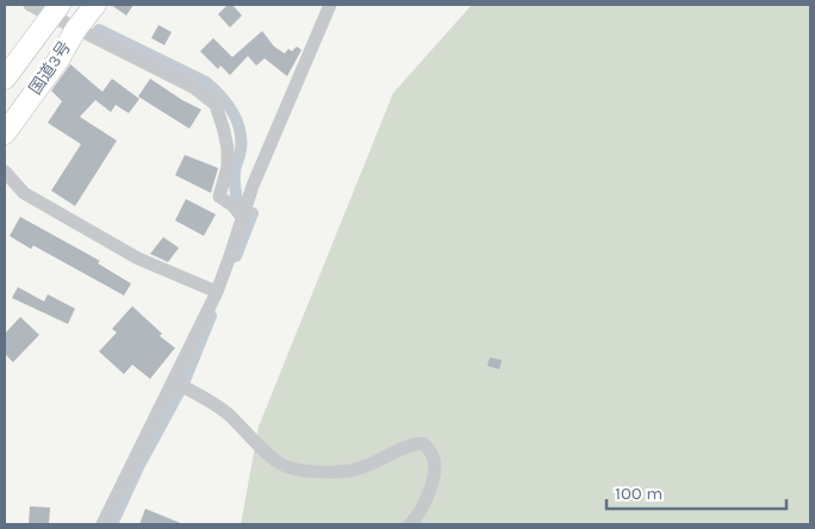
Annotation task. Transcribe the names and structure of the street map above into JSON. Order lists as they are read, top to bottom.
{
  "streets": {
    "highway": ["国道3号"]
  },
  "scale_bar": "100 m"
}
